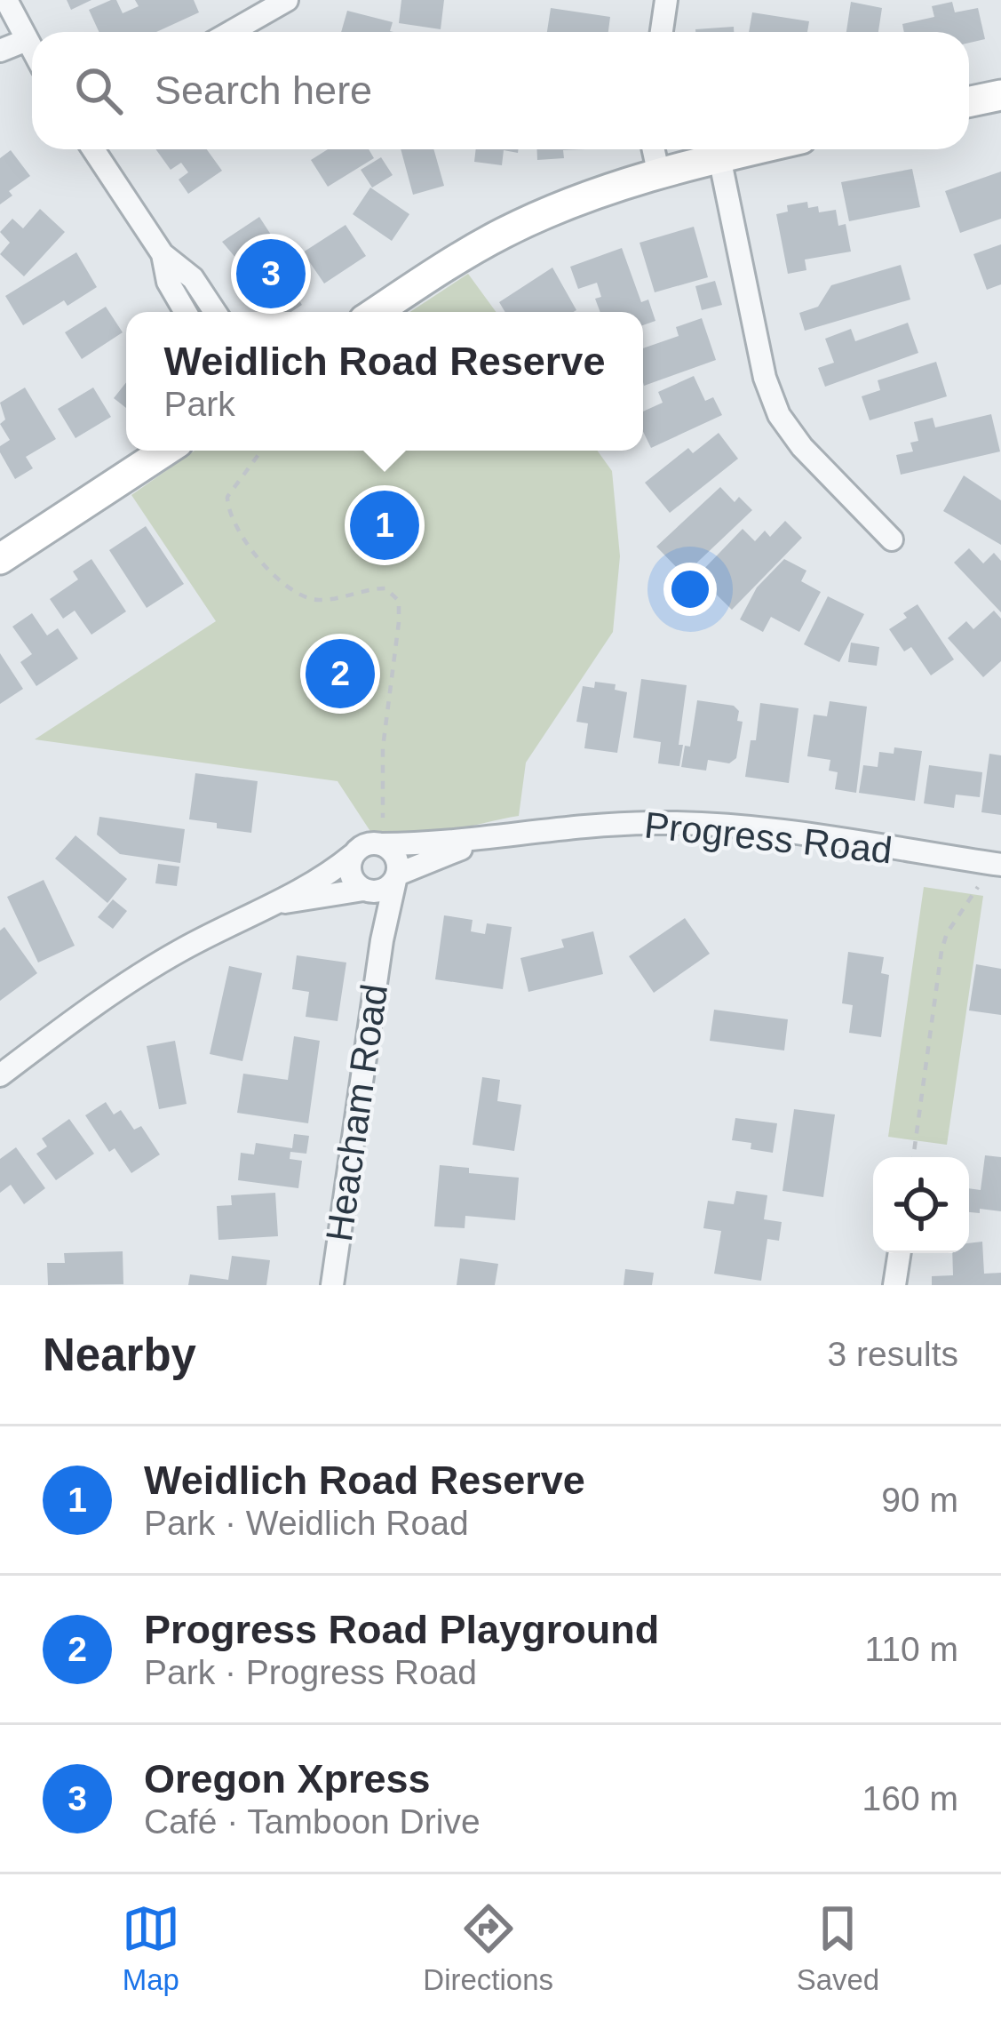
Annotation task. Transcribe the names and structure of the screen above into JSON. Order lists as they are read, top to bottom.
{
  "streets": {
    "street": ["Progress Road", "Heacham Road"]
  },
  "crossings": [
    ["Progress Road", "Heacham Road"]
  ],
  "page": {
    "search": "Search here",
    "pins": ["3", "1", "2"],
    "popup": ["Weidlich Road Reserve", "Park"],
    "heading": ["Nearby", "3 results"],
    "list": [
      {
        "mark": "1",
        "name": "Weidlich Road Reserve",
        "note": "Park · Weidlich Road",
        "value": "90 m"
      },
      {
        "mark": "2",
        "name": "Progress Road Playground",
        "note": "Park · Progress Road",
        "value": "110 m"
      },
      {
        "mark": "3",
        "name": "Oregon Xpress",
        "note": "Café · Tamboon Drive",
        "value": "160 m"
      }
    ],
    "nav": ["Map", "Directions", "Saved"]
  }
}
